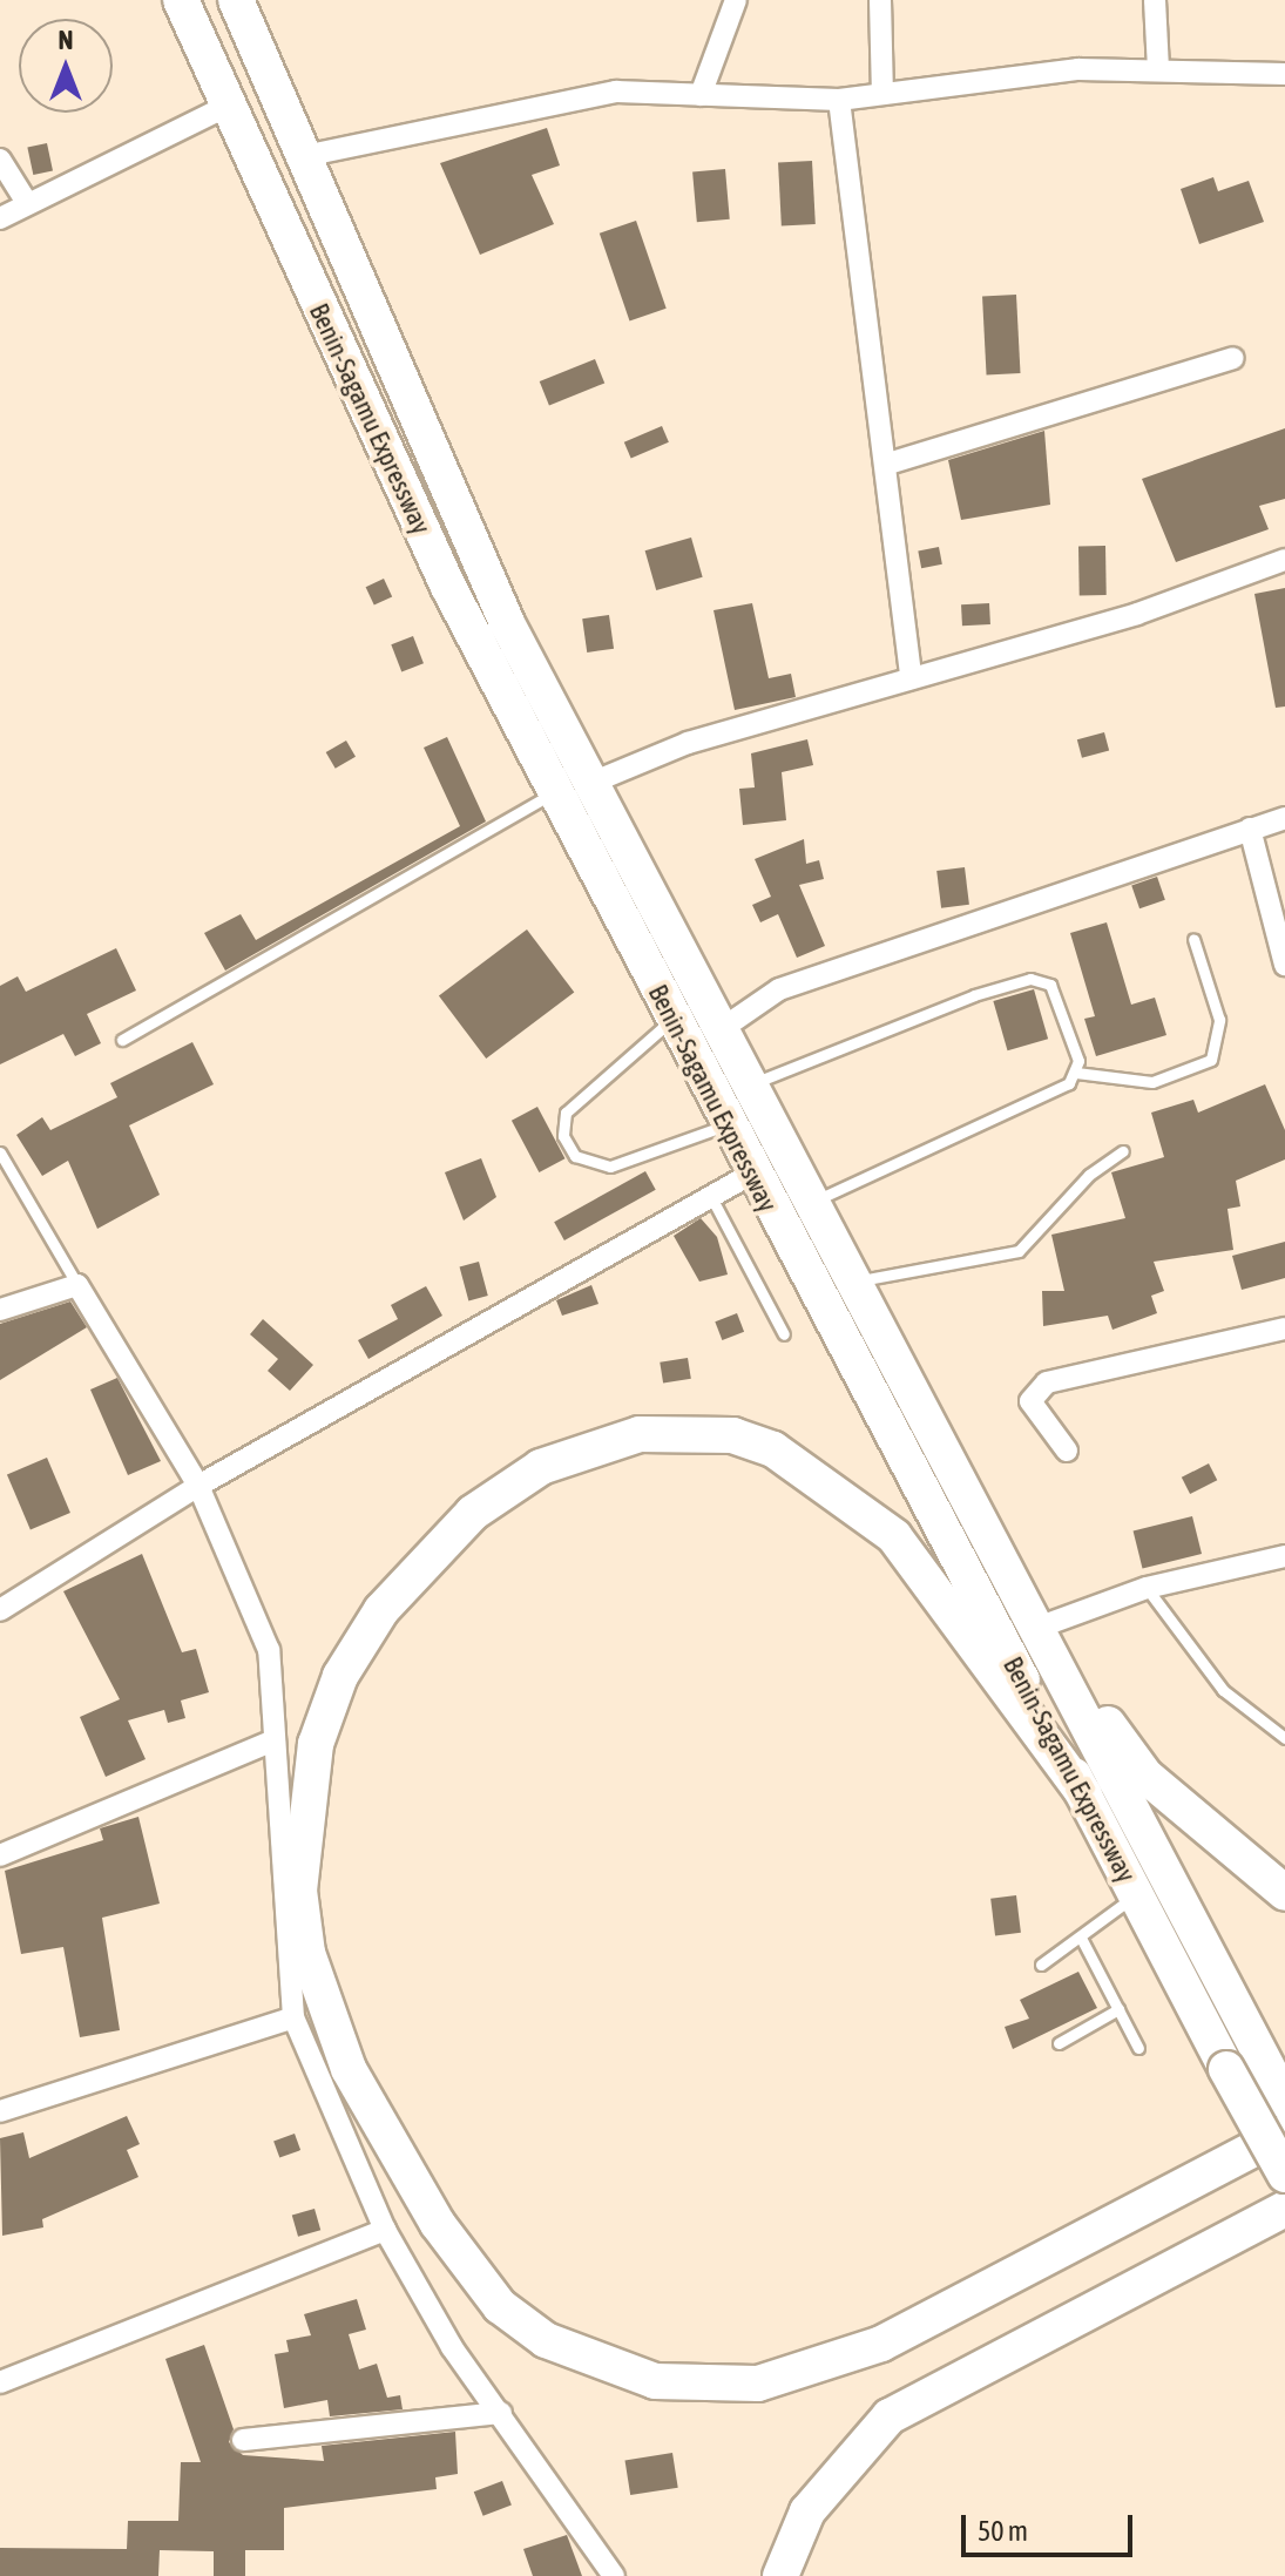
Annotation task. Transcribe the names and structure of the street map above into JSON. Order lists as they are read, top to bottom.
{
  "streets": {
    "highway": ["Benin-Sagamu Expressway"]
  },
  "scale_bar": "50 m",
  "north": "top"
}
